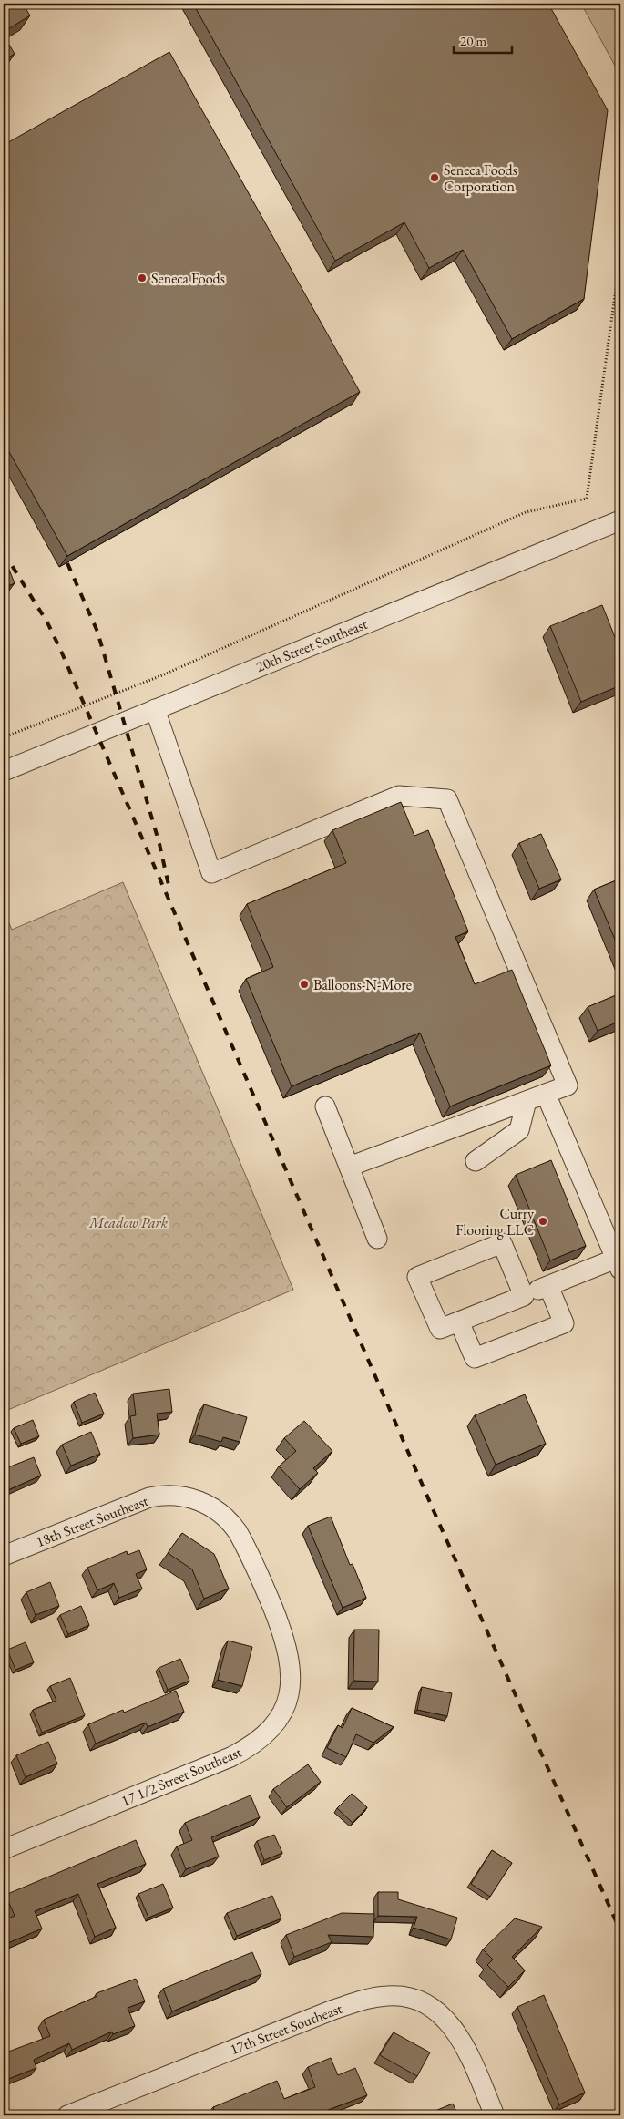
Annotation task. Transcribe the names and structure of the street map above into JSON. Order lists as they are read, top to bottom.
{
  "streets": {
    "street": [
      "20th Street Southeast",
      "18th Street Southeast",
      "17 1/2 Street Southeast",
      "17th Street Southeast"
    ]
  },
  "crossings": [
    ["18th Street Southeast", "17 1/2 Street Southeast"]
  ],
  "parks": ["Meadow Park"],
  "places": [
    "Seneca Foods Corporation",
    "Seneca Foods",
    "Balloons-N-More",
    "Curry Flooring LLC"
  ],
  "scale_bar": "20 m"
}
